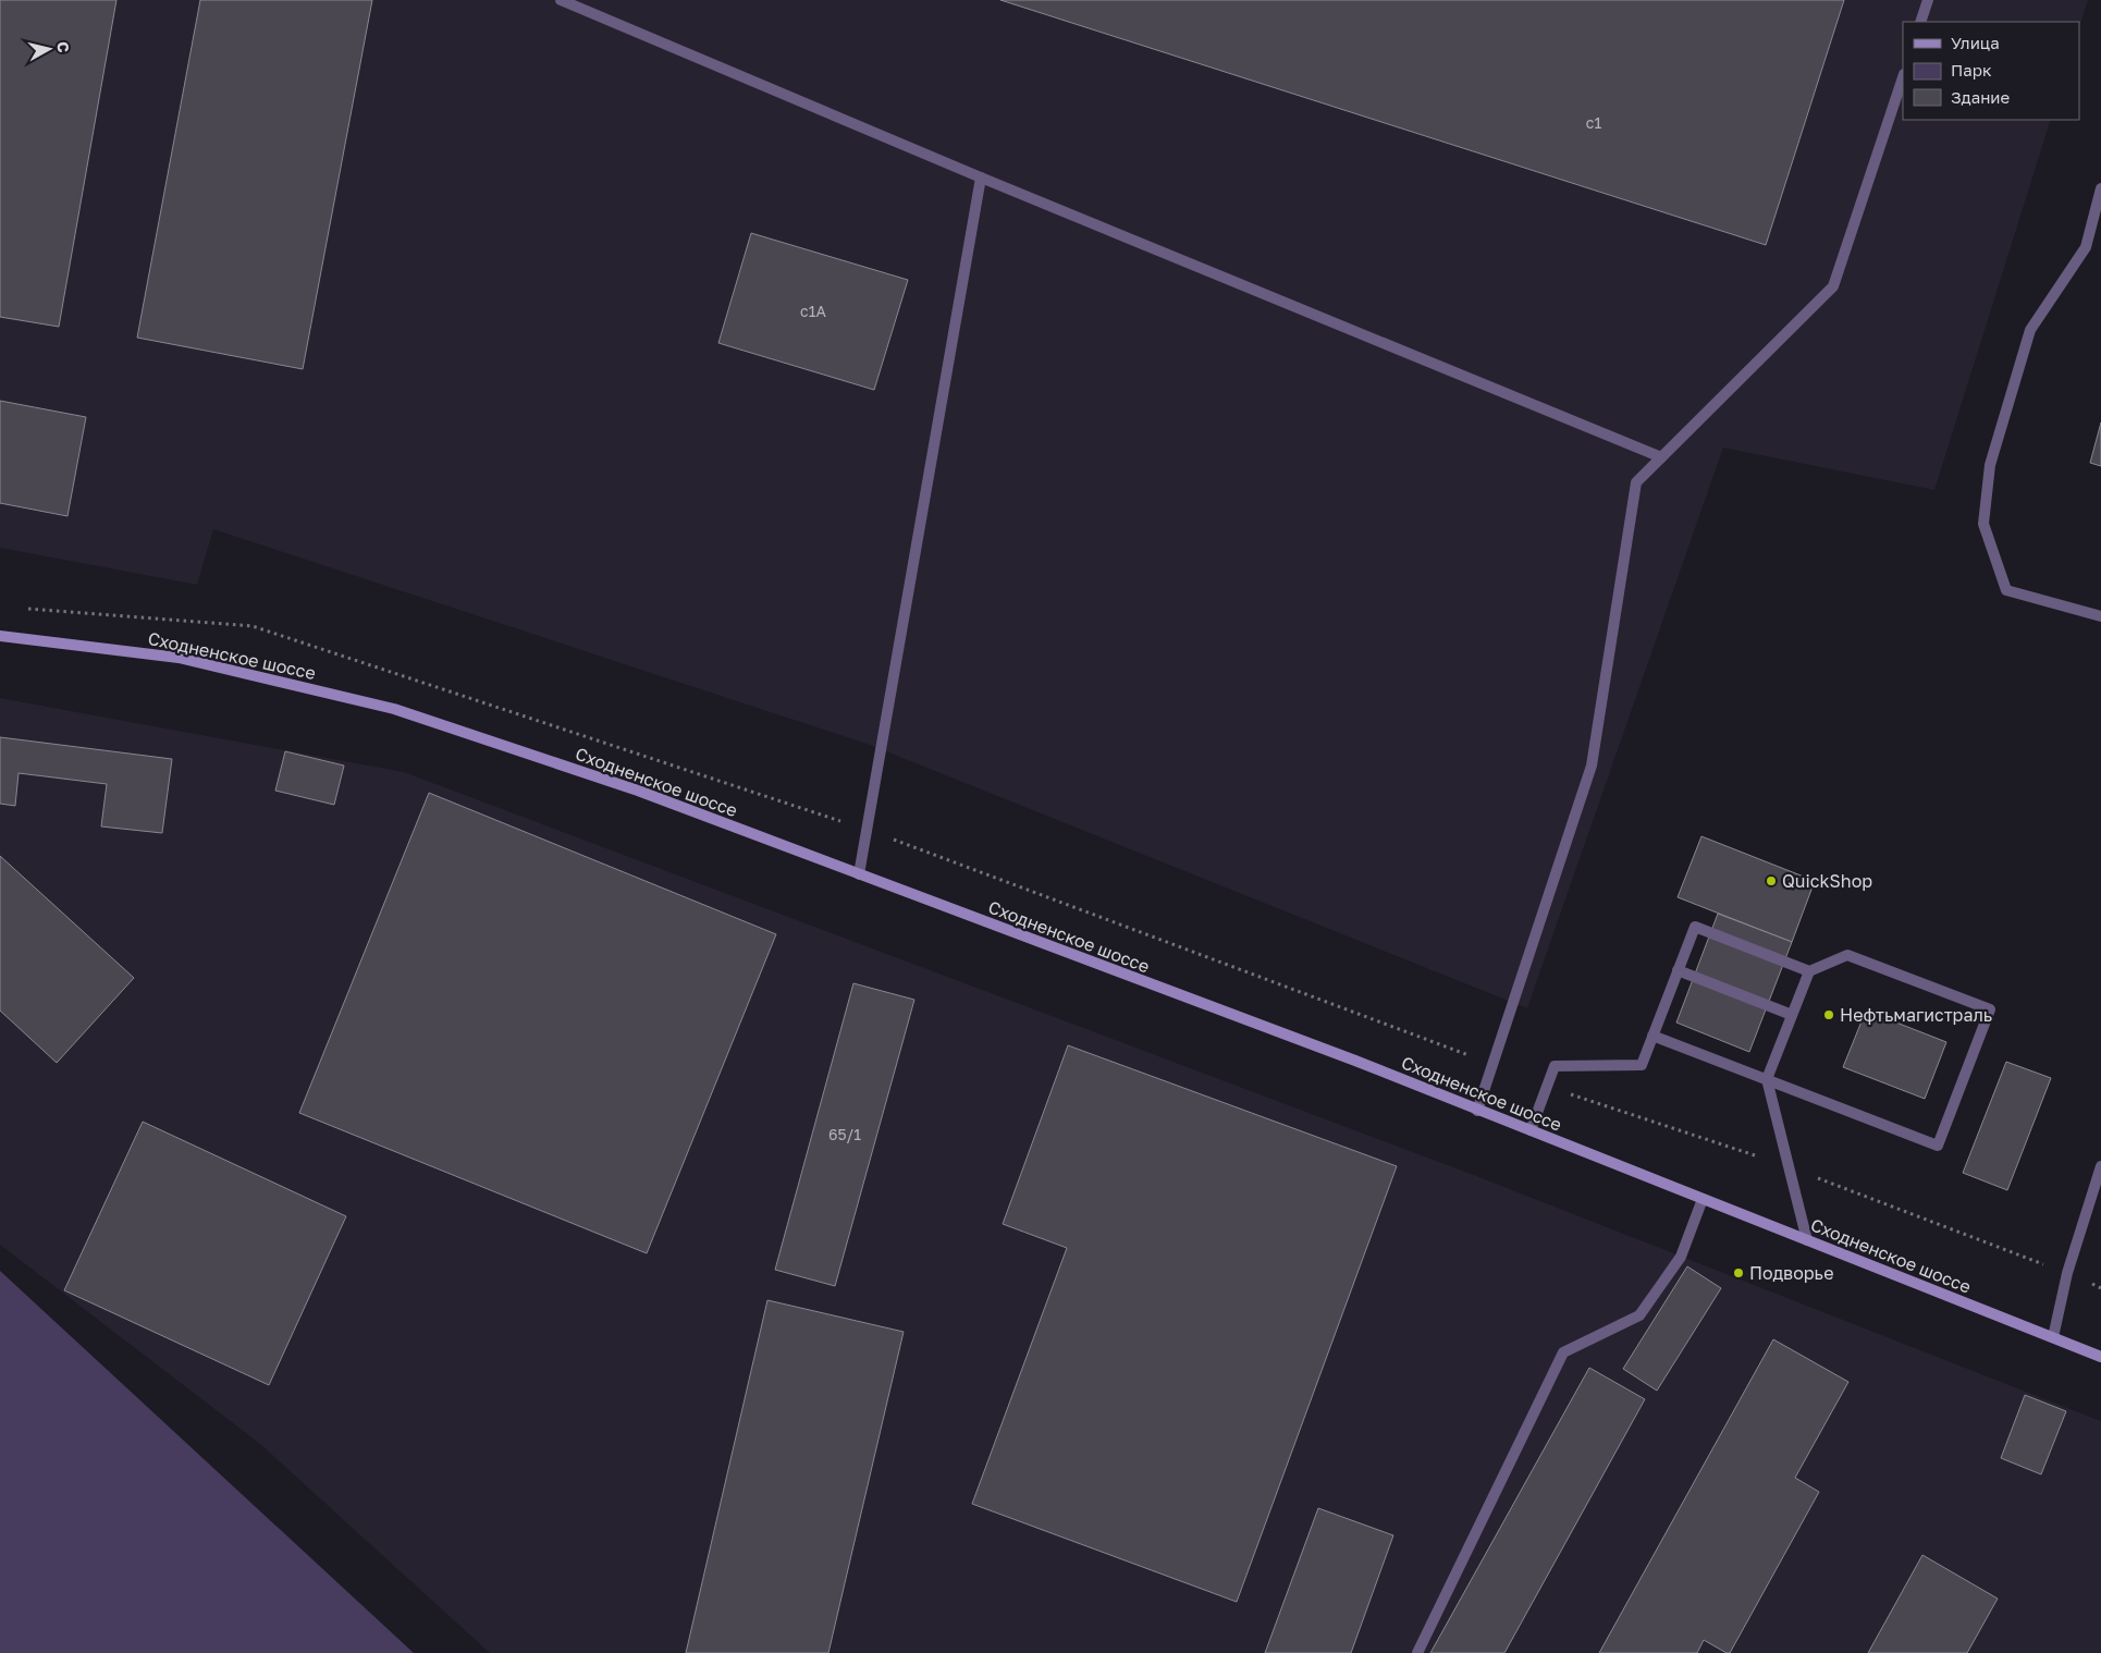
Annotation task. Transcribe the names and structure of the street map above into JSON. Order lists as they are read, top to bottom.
{
  "streets": {
    "main road": ["Сходненское шоссе"]
  },
  "places": ["QuickShop", "Нефтьмагистраль", "Подворье"],
  "house_numbers": ["с1", "с1А", "65/1"],
  "legend": ["Улица", "Парк", "Здание"],
  "north": "right"
}
